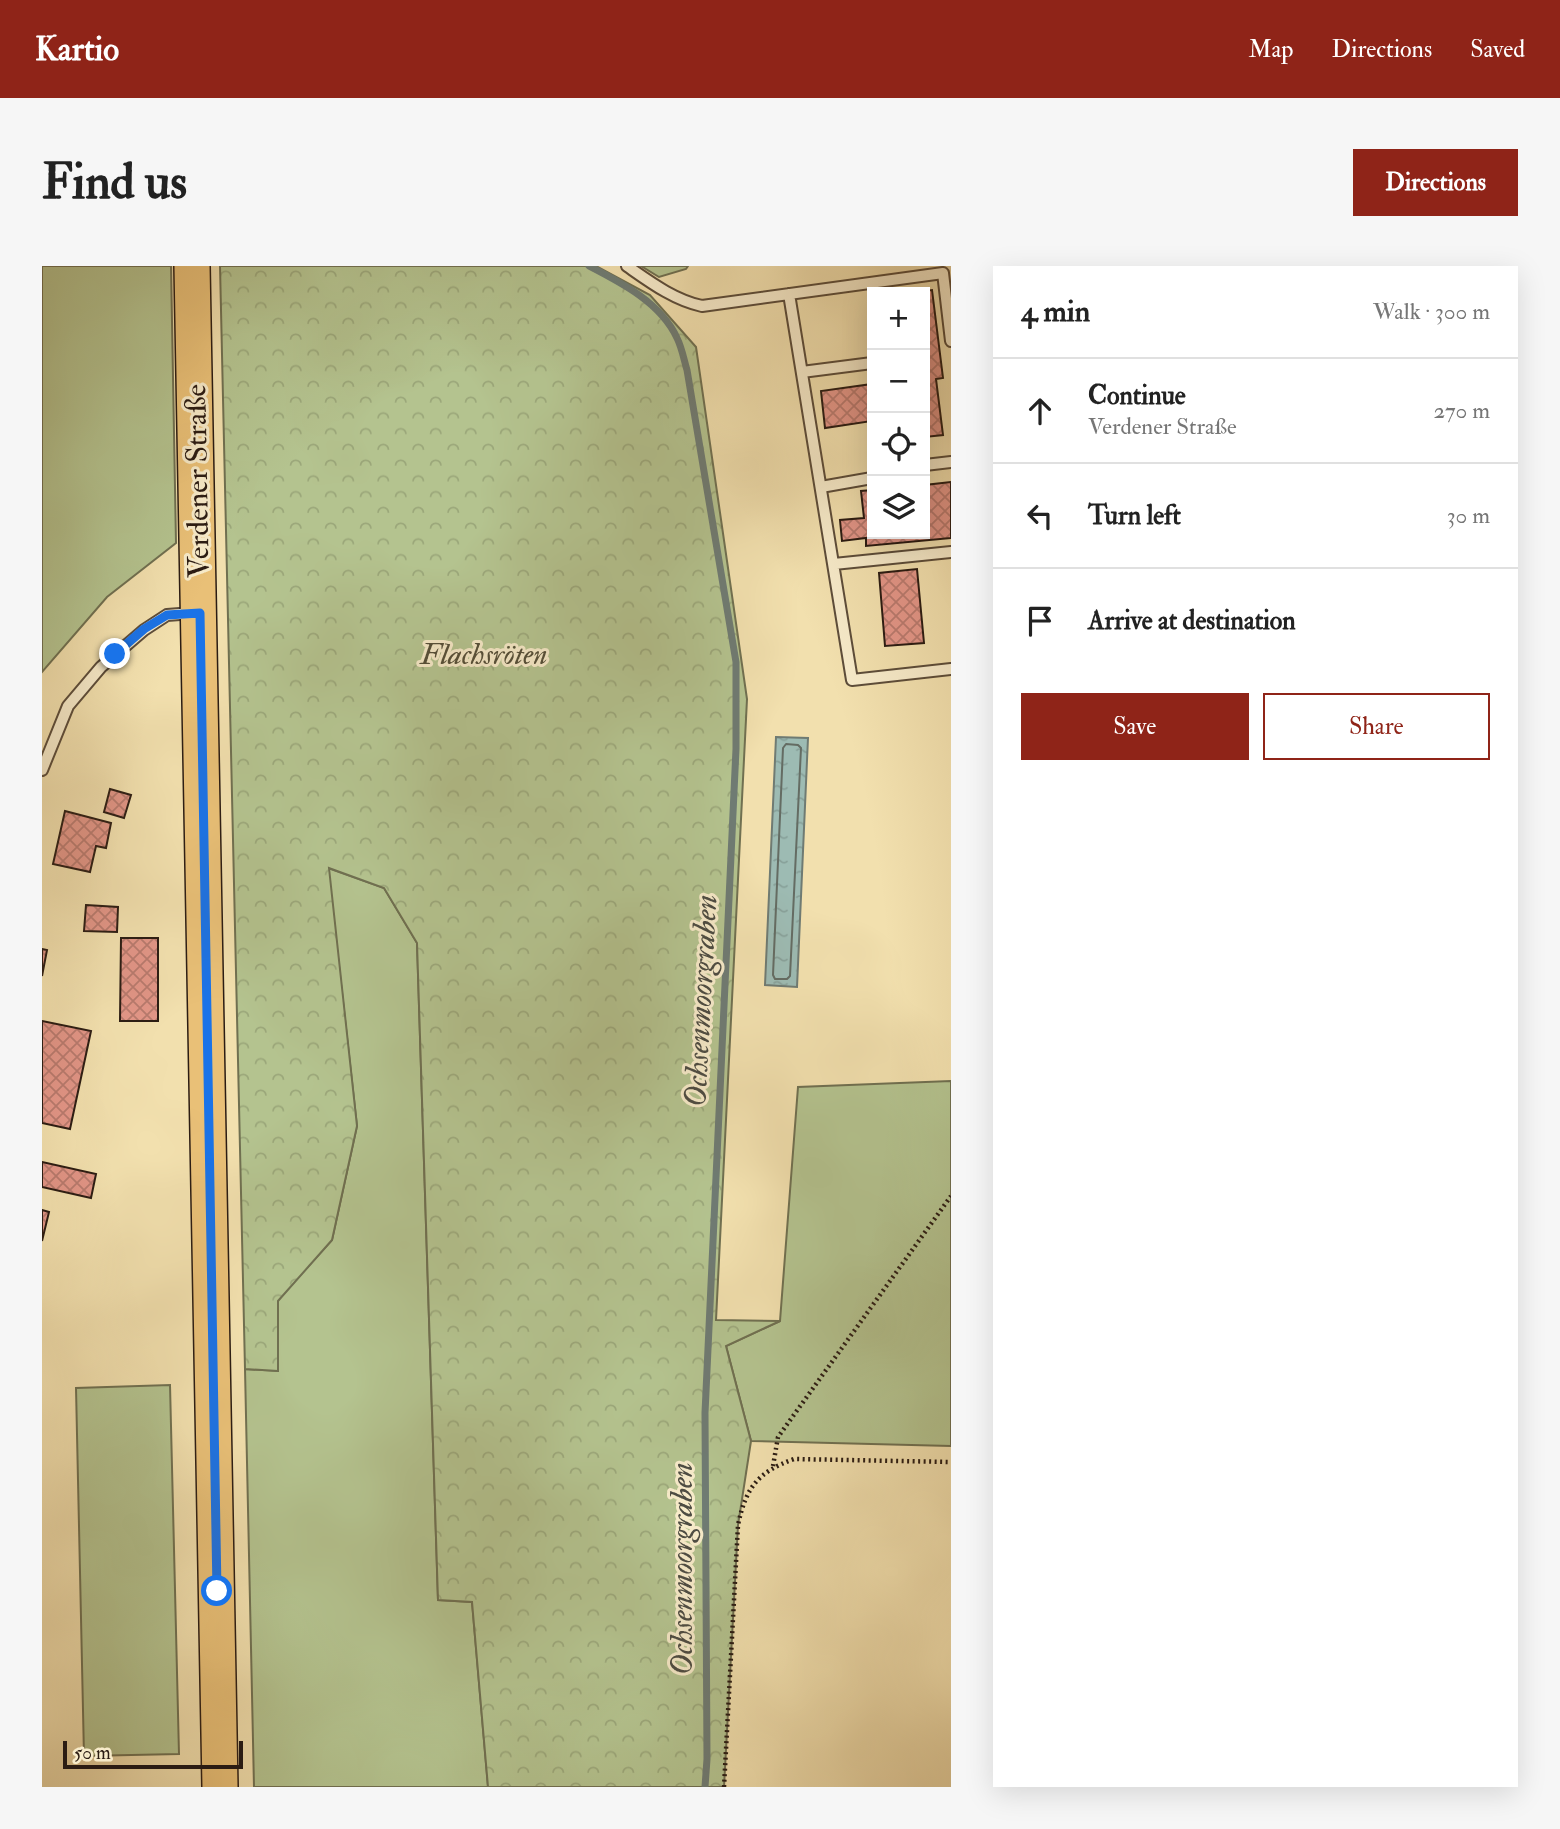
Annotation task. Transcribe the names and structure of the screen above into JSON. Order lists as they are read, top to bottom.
{
  "streets": {
    "main road": ["Verdener Straße"]
  },
  "water": ["Ochsenmoorgraben"],
  "parks": ["Flachsröten"],
  "scale_bar": "50 m",
  "page": {
    "header": "Kartio",
    "nav": ["Map", "Directions", "Saved"],
    "buttons": [
      "Directions",
      ["Save", "Share"]
    ],
    "title": "Find us",
    "heading": ["4 min", "Walk · 300 m"],
    "map_buttons": ["+", "−"],
    "list": [
      ["Continue", "Verdener Straße", "270 m"],
      ["Turn left", "30 m"],
      "Arrive at destination"
    ],
    "scale": "50 m"
  }
}
